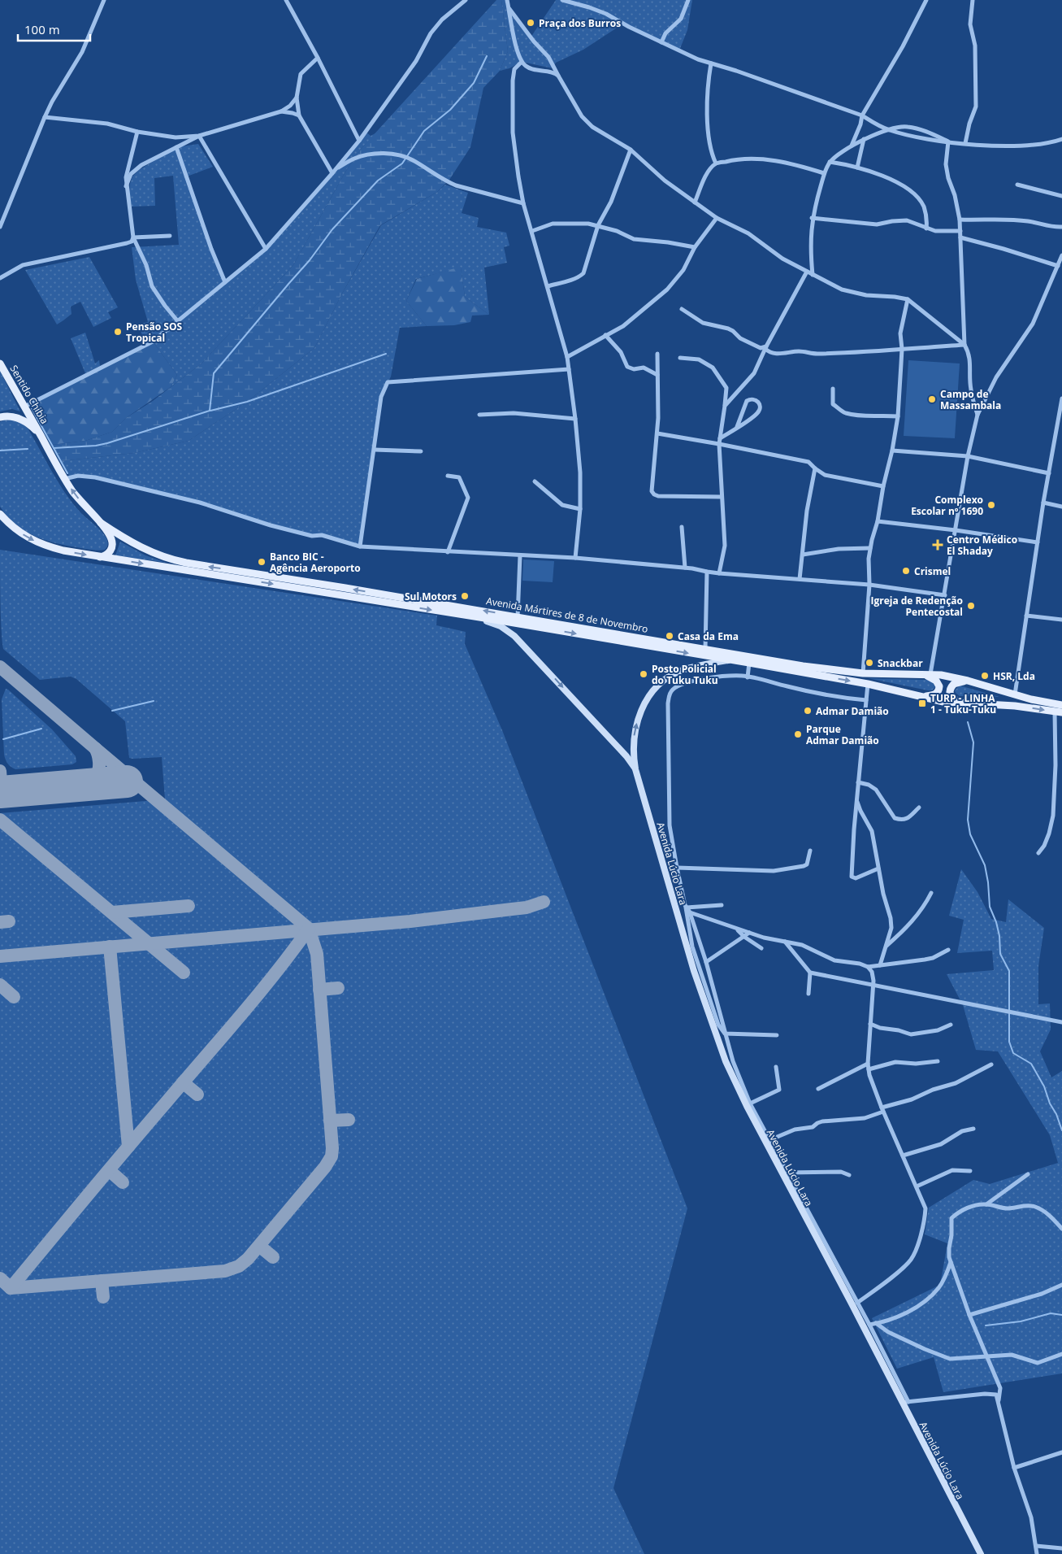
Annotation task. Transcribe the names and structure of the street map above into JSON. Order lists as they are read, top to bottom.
{
  "streets": {
    "main road": ["Sentido Chibia", "Avenida Mártires de 8 de Novembro", "Avenida Lúcio Lara"]
  },
  "crossings": [
    ["Sentido Chibia", "Avenida Mártires de 8 de Novembro"],
    ["Avenida Mártires de 8 de Novembro", "Avenida Lúcio Lara"]
  ],
  "places": {
    "other": [
      "Praça dos Burros",
      "Pensão SOS Tropical",
      "Campo de Massambala",
      "Complexo Escolar nº 1690",
      "Banco BIC - Agência Aeroporto",
      "Crismel",
      "Sul Motors",
      "Igreja de Redenção Pentecostal",
      "Casa da Ema",
      "Snackbar",
      "Posto Policial do Tuku Tuku",
      "HSR, Lda",
      "Admar Damião",
      "Parque Admar Damião"
    ],
    "health": ["Centro Médico El Shaday"],
    "transit": ["TURP - LINHA 1 - Tuku-Tuku"]
  },
  "scale_bar": "100 m"
}
